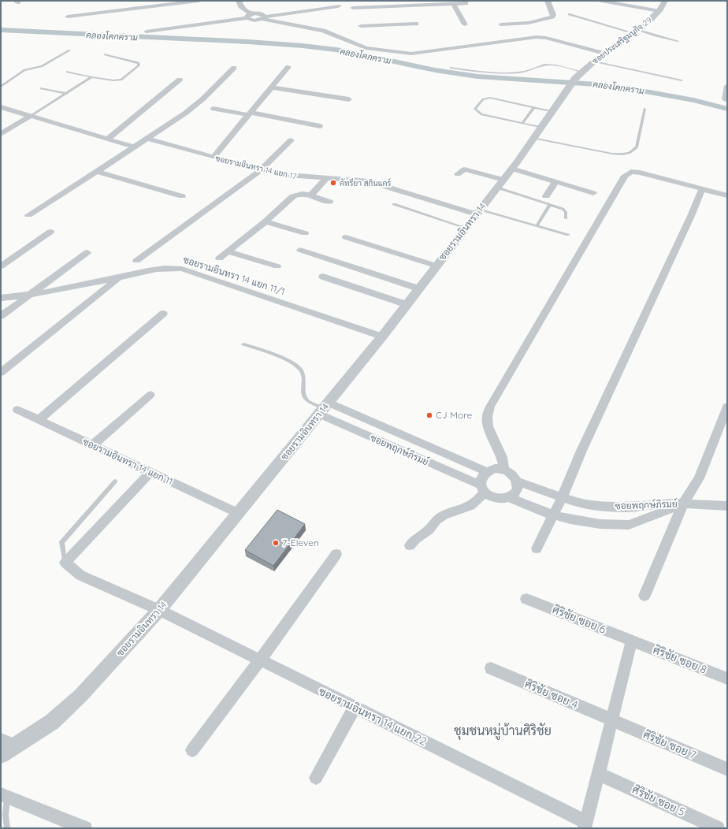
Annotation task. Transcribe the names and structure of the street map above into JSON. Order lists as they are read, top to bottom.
{
  "streets": {
    "street": [
      "ซอยประเสริฐมนูกิจ 29",
      "ซอยรามอินทรา 14 แยก 17",
      "ซอยรามอินทรา 14",
      "ซอยรามอินทรา 14 แยก 11/1",
      "ซอยพฤกษ์ภิรมย์",
      "ซอยรามอินทรา 14 แยก 11",
      "ศิริชัย ซอย 6",
      "ศิริชัย ซอย 8",
      "ศิริชัย ซอย 4",
      "ซอยรามอินทรา 14 แยก 22",
      "ศิริชัย ซอย 7",
      "ศิริชัย ซอย 5"
    ]
  },
  "crossings": [
    ["ซอยประเสริฐมนูกิจ 29", "ซอยรามอินทรา 14"],
    ["ซอยรามอินทรา 14 แยก 17", "ซอยรามอินทรา 14"],
    ["ซอยรามอินทรา 14", "ซอยรามอินทรา 14 แยก 11/1"],
    ["ซอยรามอินทรา 14", "ซอยพฤกษ์ภิรมย์"],
    ["ซอยรามอินทรา 14", "ซอยรามอินทรา 14 แยก 11"],
    ["ซอยรามอินทรา 14", "ซอยรามอินทรา 14 แยก 22"],
    ["ศิริชัย ซอย 6", "ศิริชัย ซอย 8"],
    ["ศิริชัย ซอย 4", "ศิริชัย ซอย 7"]
  ],
  "districts": ["ชุมชนหมู่บ้านศิริชัย"],
  "water": ["คลองโคกคราม"],
  "places": ["คัทรียา สกินแคร์", "CJ More", "7-Eleven"]
}
